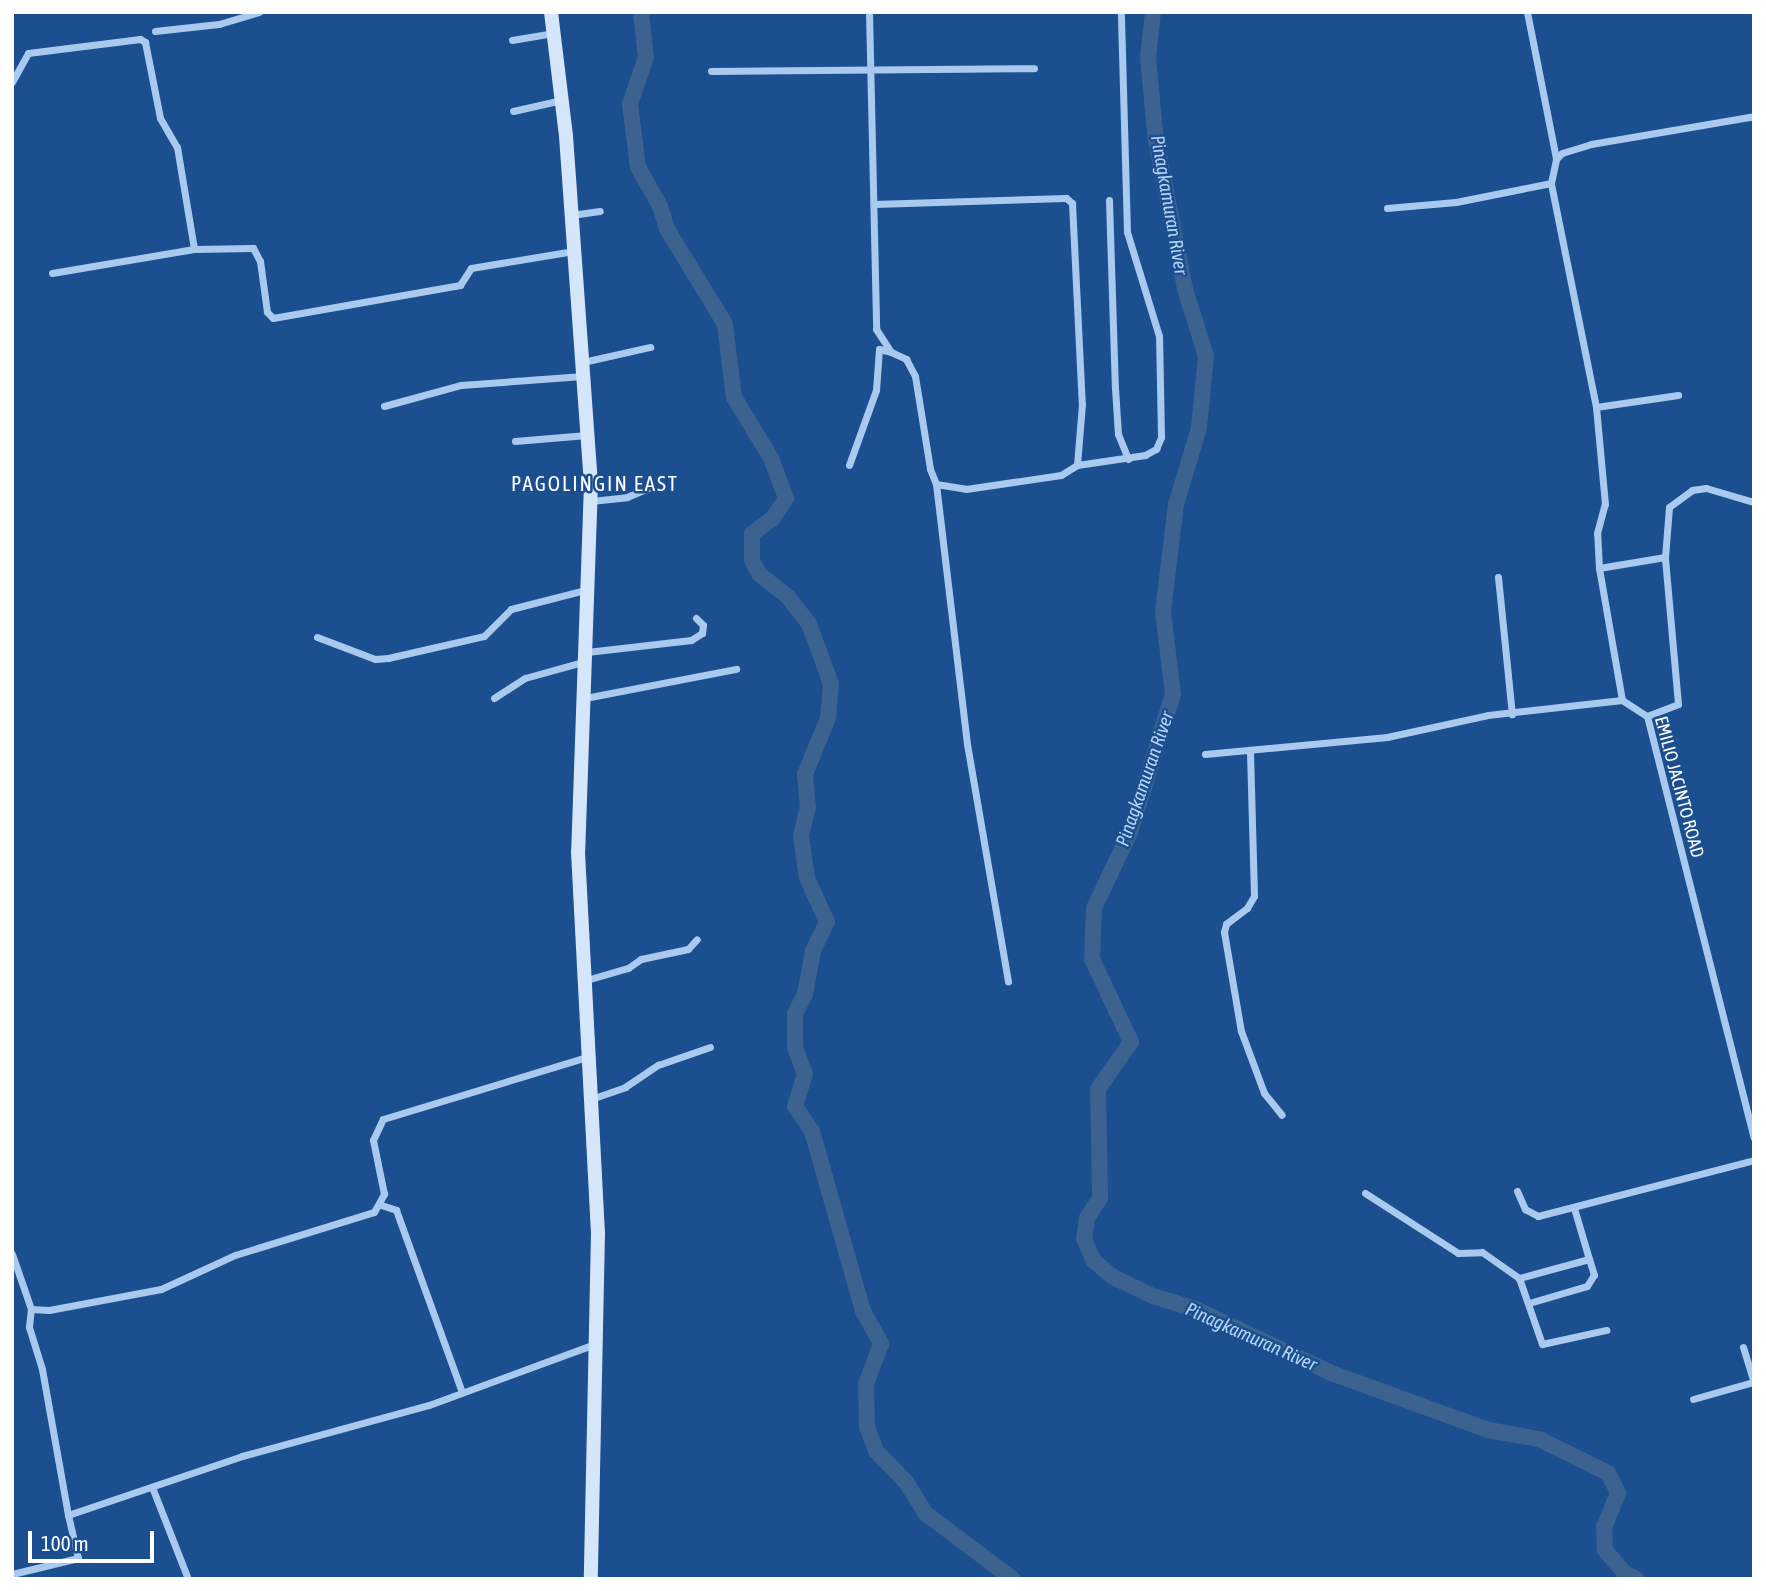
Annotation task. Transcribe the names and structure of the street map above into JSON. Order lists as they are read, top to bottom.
{
  "streets": {
    "street": ["EMILIO JACINTO ROAD"]
  },
  "districts": ["PAGOLINGIN EAST"],
  "water": ["Pinagkamuran River"],
  "scale_bar": "100 m"
}
